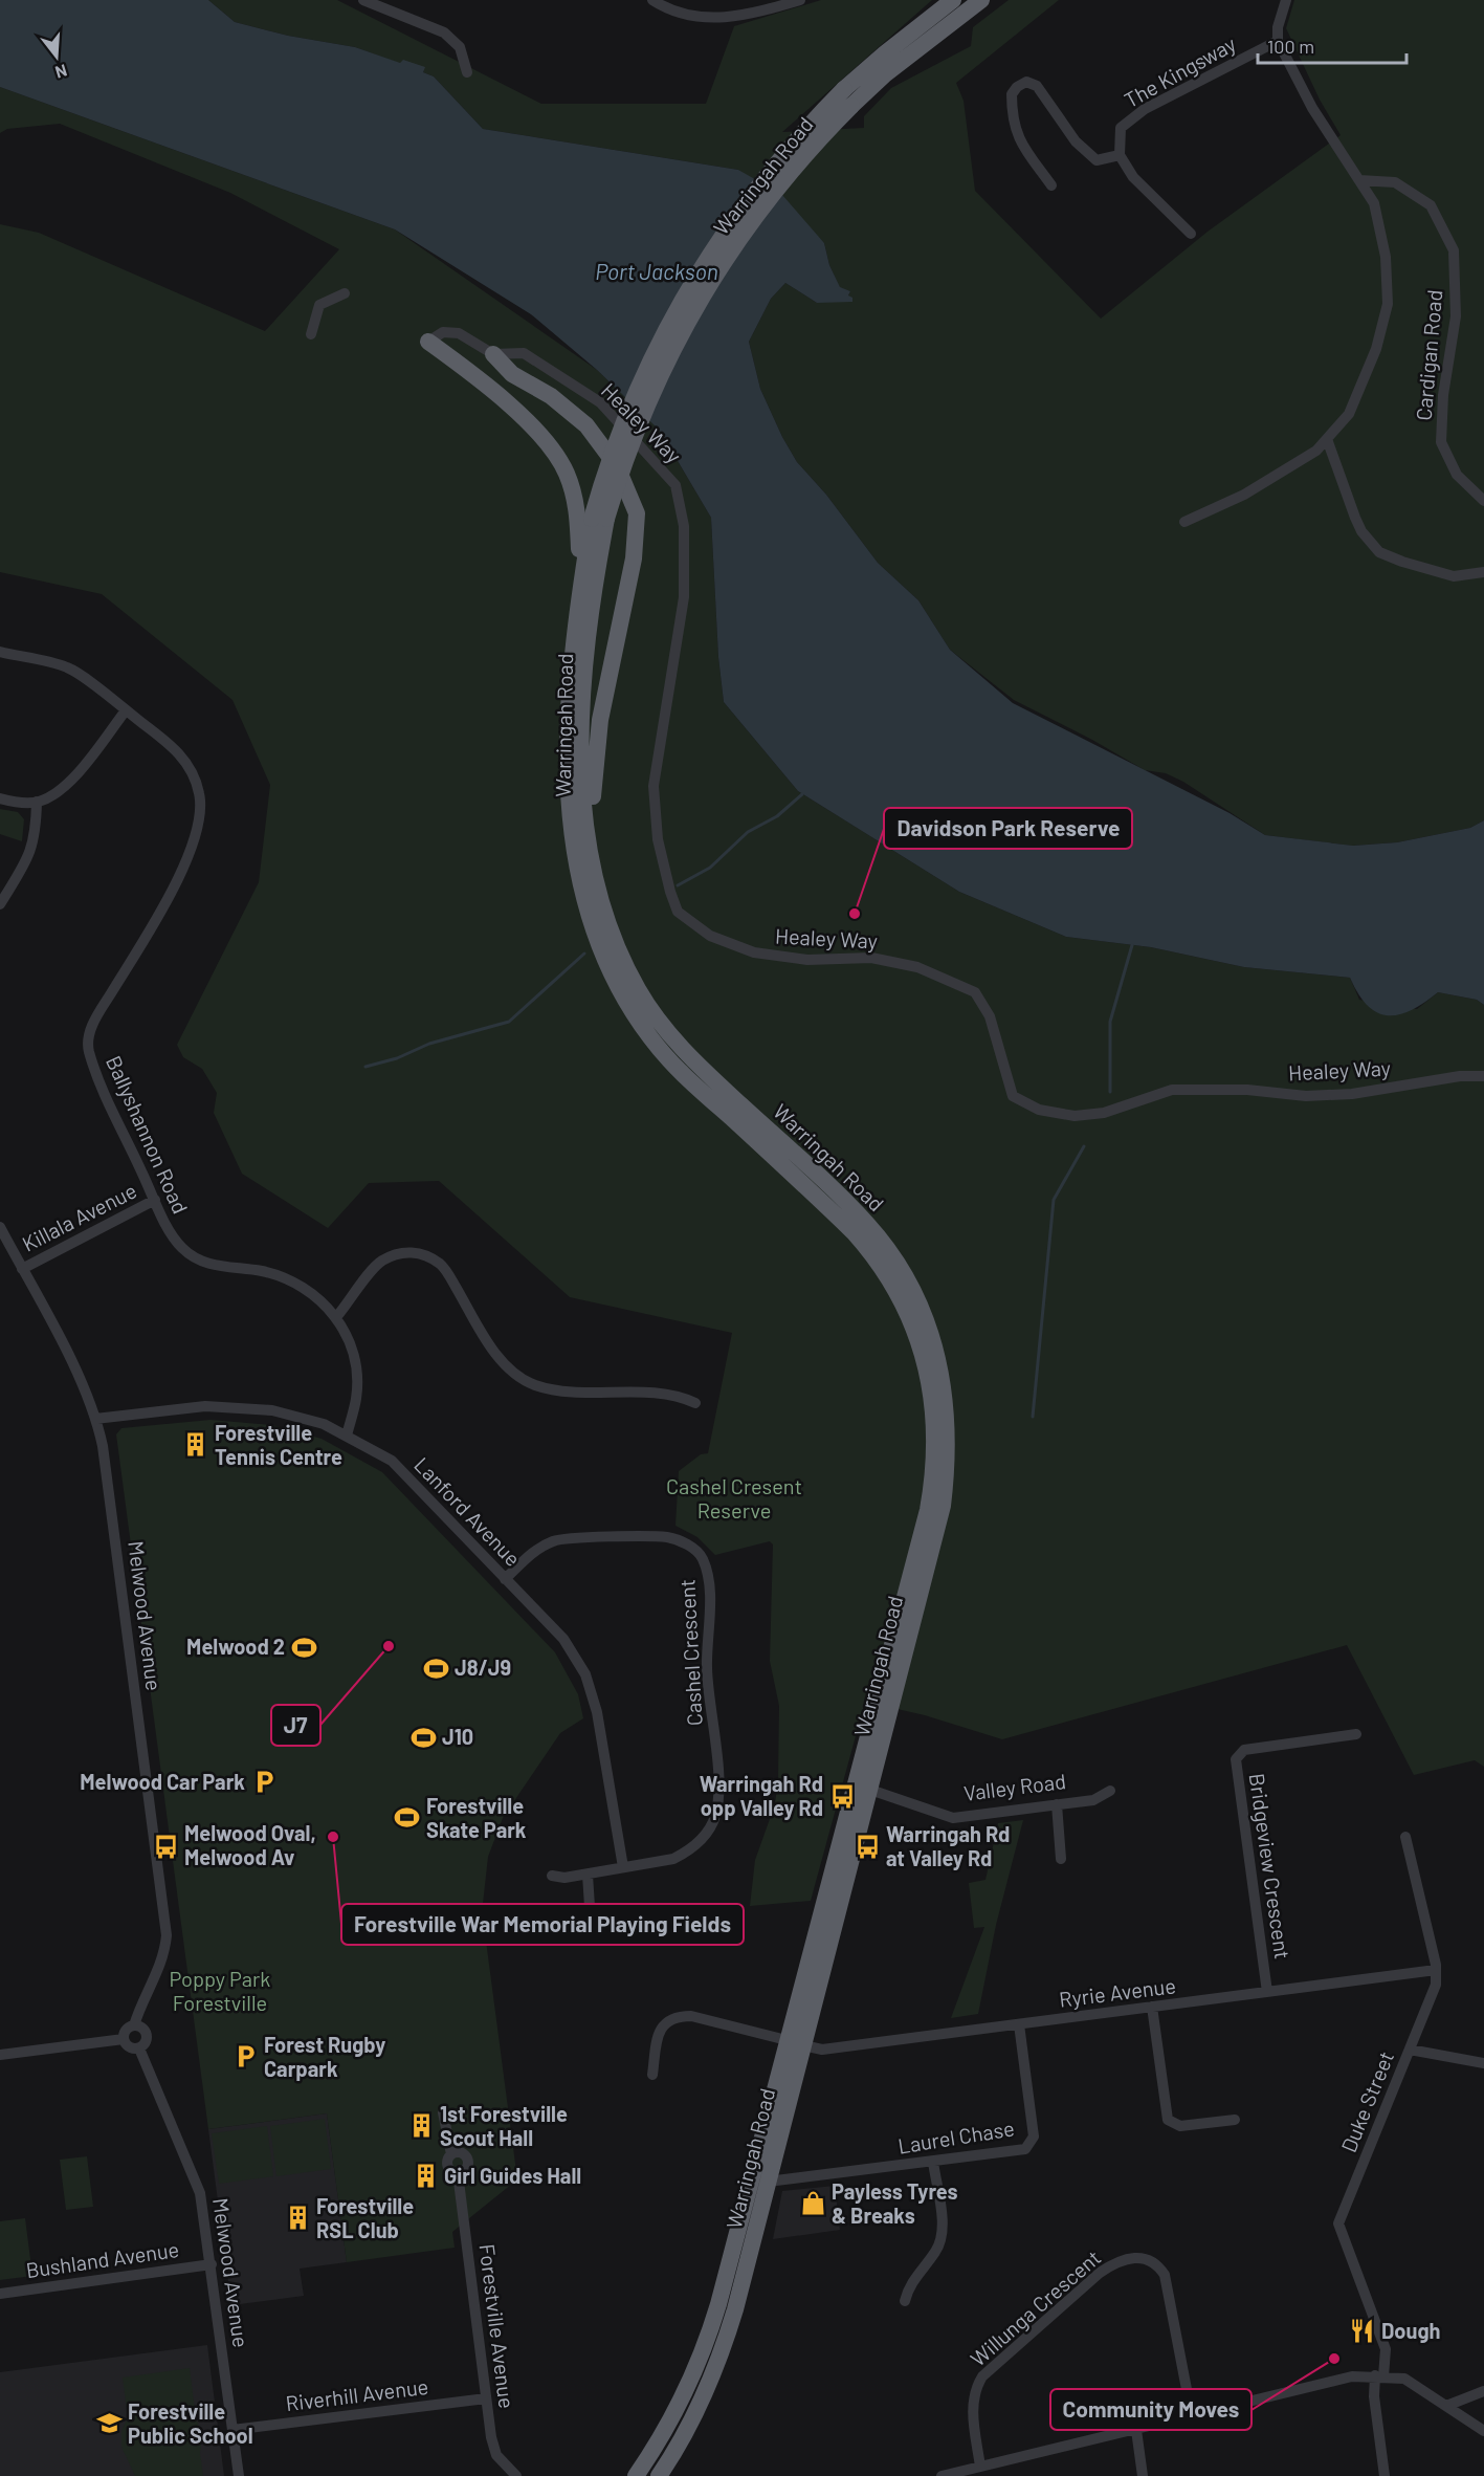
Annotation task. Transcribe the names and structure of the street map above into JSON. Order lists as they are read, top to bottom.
{
  "streets": {
    "highway": ["Warringah Road"],
    "street": [
      "The Kingsway",
      "Cardigan Road",
      "Healey Way",
      "Ballyshannon Road",
      "Killala Avenue",
      "Lanford Avenue",
      "Melwood Avenue",
      "Cashel Crescent",
      "Valley Road",
      "Bridgeview Crescent",
      "Ryrie Avenue",
      "Duke Street",
      "Laurel Chase",
      "Bushland Avenue",
      "Willunga Crescent",
      "Forestville Avenue",
      "Riverhill Avenue"
    ]
  },
  "crossings": [
    ["Warringah Road", "Valley Road"],
    ["Warringah Road", "Ryrie Avenue"],
    ["Warringah Road", "Laurel Chase"],
    ["Ballyshannon Road", "Killala Avenue"],
    ["Ballyshannon Road", "Lanford Avenue"],
    ["Killala Avenue", "Melwood Avenue"],
    ["Lanford Avenue", "Melwood Avenue"],
    ["Lanford Avenue", "Cashel Crescent"],
    ["Melwood Avenue", "Bushland Avenue"],
    ["Melwood Avenue", "Riverhill Avenue"],
    ["Bridgeview Crescent", "Ryrie Avenue"],
    ["Ryrie Avenue", "Duke Street"],
    ["Ryrie Avenue", "Laurel Chase"],
    ["Forestville Avenue", "Riverhill Avenue"]
  ],
  "water": ["Port Jackson"],
  "parks": ["Cashel Cresent Reserve", "Poppy Park Forestville"],
  "places": {
    "other": [
      "Davidson Park Reserve",
      "J7",
      "Forestville War Memorial Playing Fields",
      "Community Moves"
    ],
    "building": [
      "Forestville Tennis Centre",
      "1st Forestville Scout Hall",
      "Girl Guides Hall",
      "Forestville RSL Club"
    ],
    "sports": [
      "Melwood 2",
      "J8/J9",
      "J10",
      "Forestville Skate Park"
    ],
    "parking": ["Melwood Car Park", "Forest Rugby Carpark"],
    "bus stop": ["Warringah Rd opp Valley Rd", "Melwood Oval, Melwood Av", "Warringah Rd at Valley Rd"],
    "shop": ["Payless Tyres & Breaks"],
    "restaurant": ["Dough"],
    "school or university": ["Forestville Public School"]
  },
  "scale_bar": "100 m",
  "north": "bottom"
}
